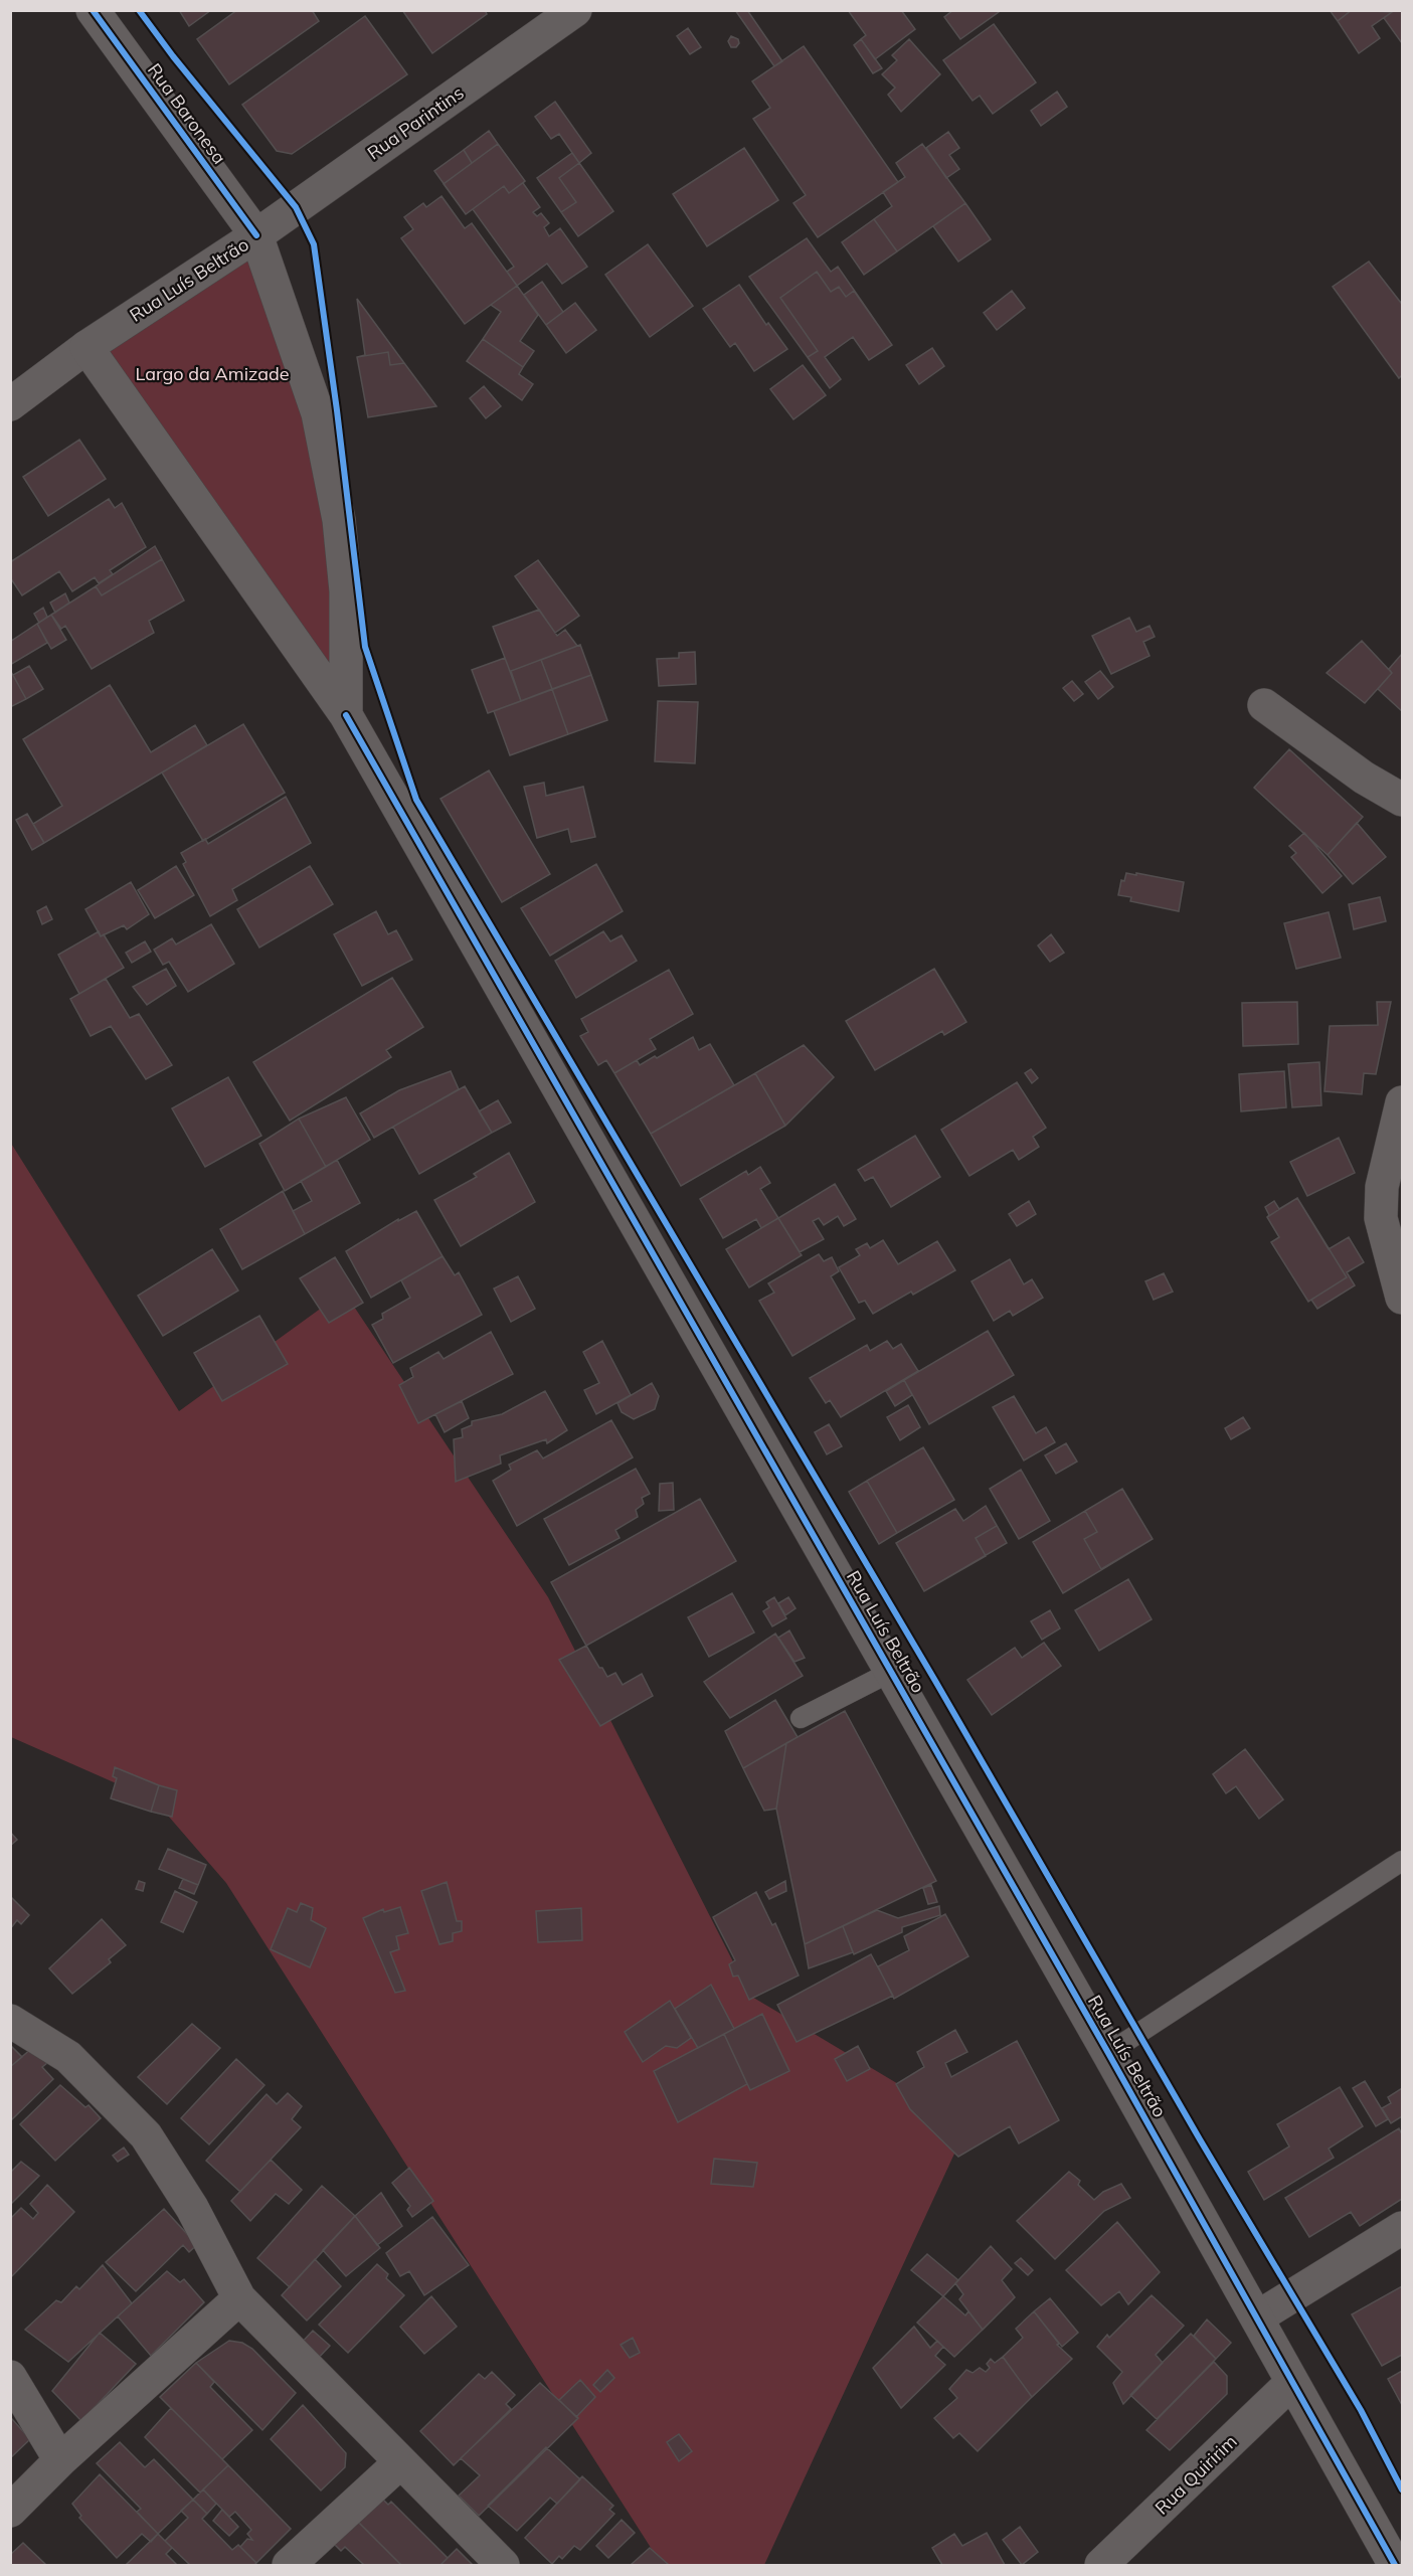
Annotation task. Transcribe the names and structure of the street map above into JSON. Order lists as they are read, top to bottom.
{
  "streets": {
    "main road": [
      "Rua Baronesa",
      "Rua Parintins",
      "Rua Luís Beltrão",
      "Rua Quiririm"
    ]
  },
  "crossings": [
    ["Rua Baronesa", "Rua Parintins"],
    ["Rua Baronesa", "Rua Luís Beltrão"],
    ["Rua Parintins", "Rua Luís Beltrão"],
    ["Rua Luís Beltrão", "Rua Quiririm"]
  ],
  "parks": ["Largo da Amizade"]
}
